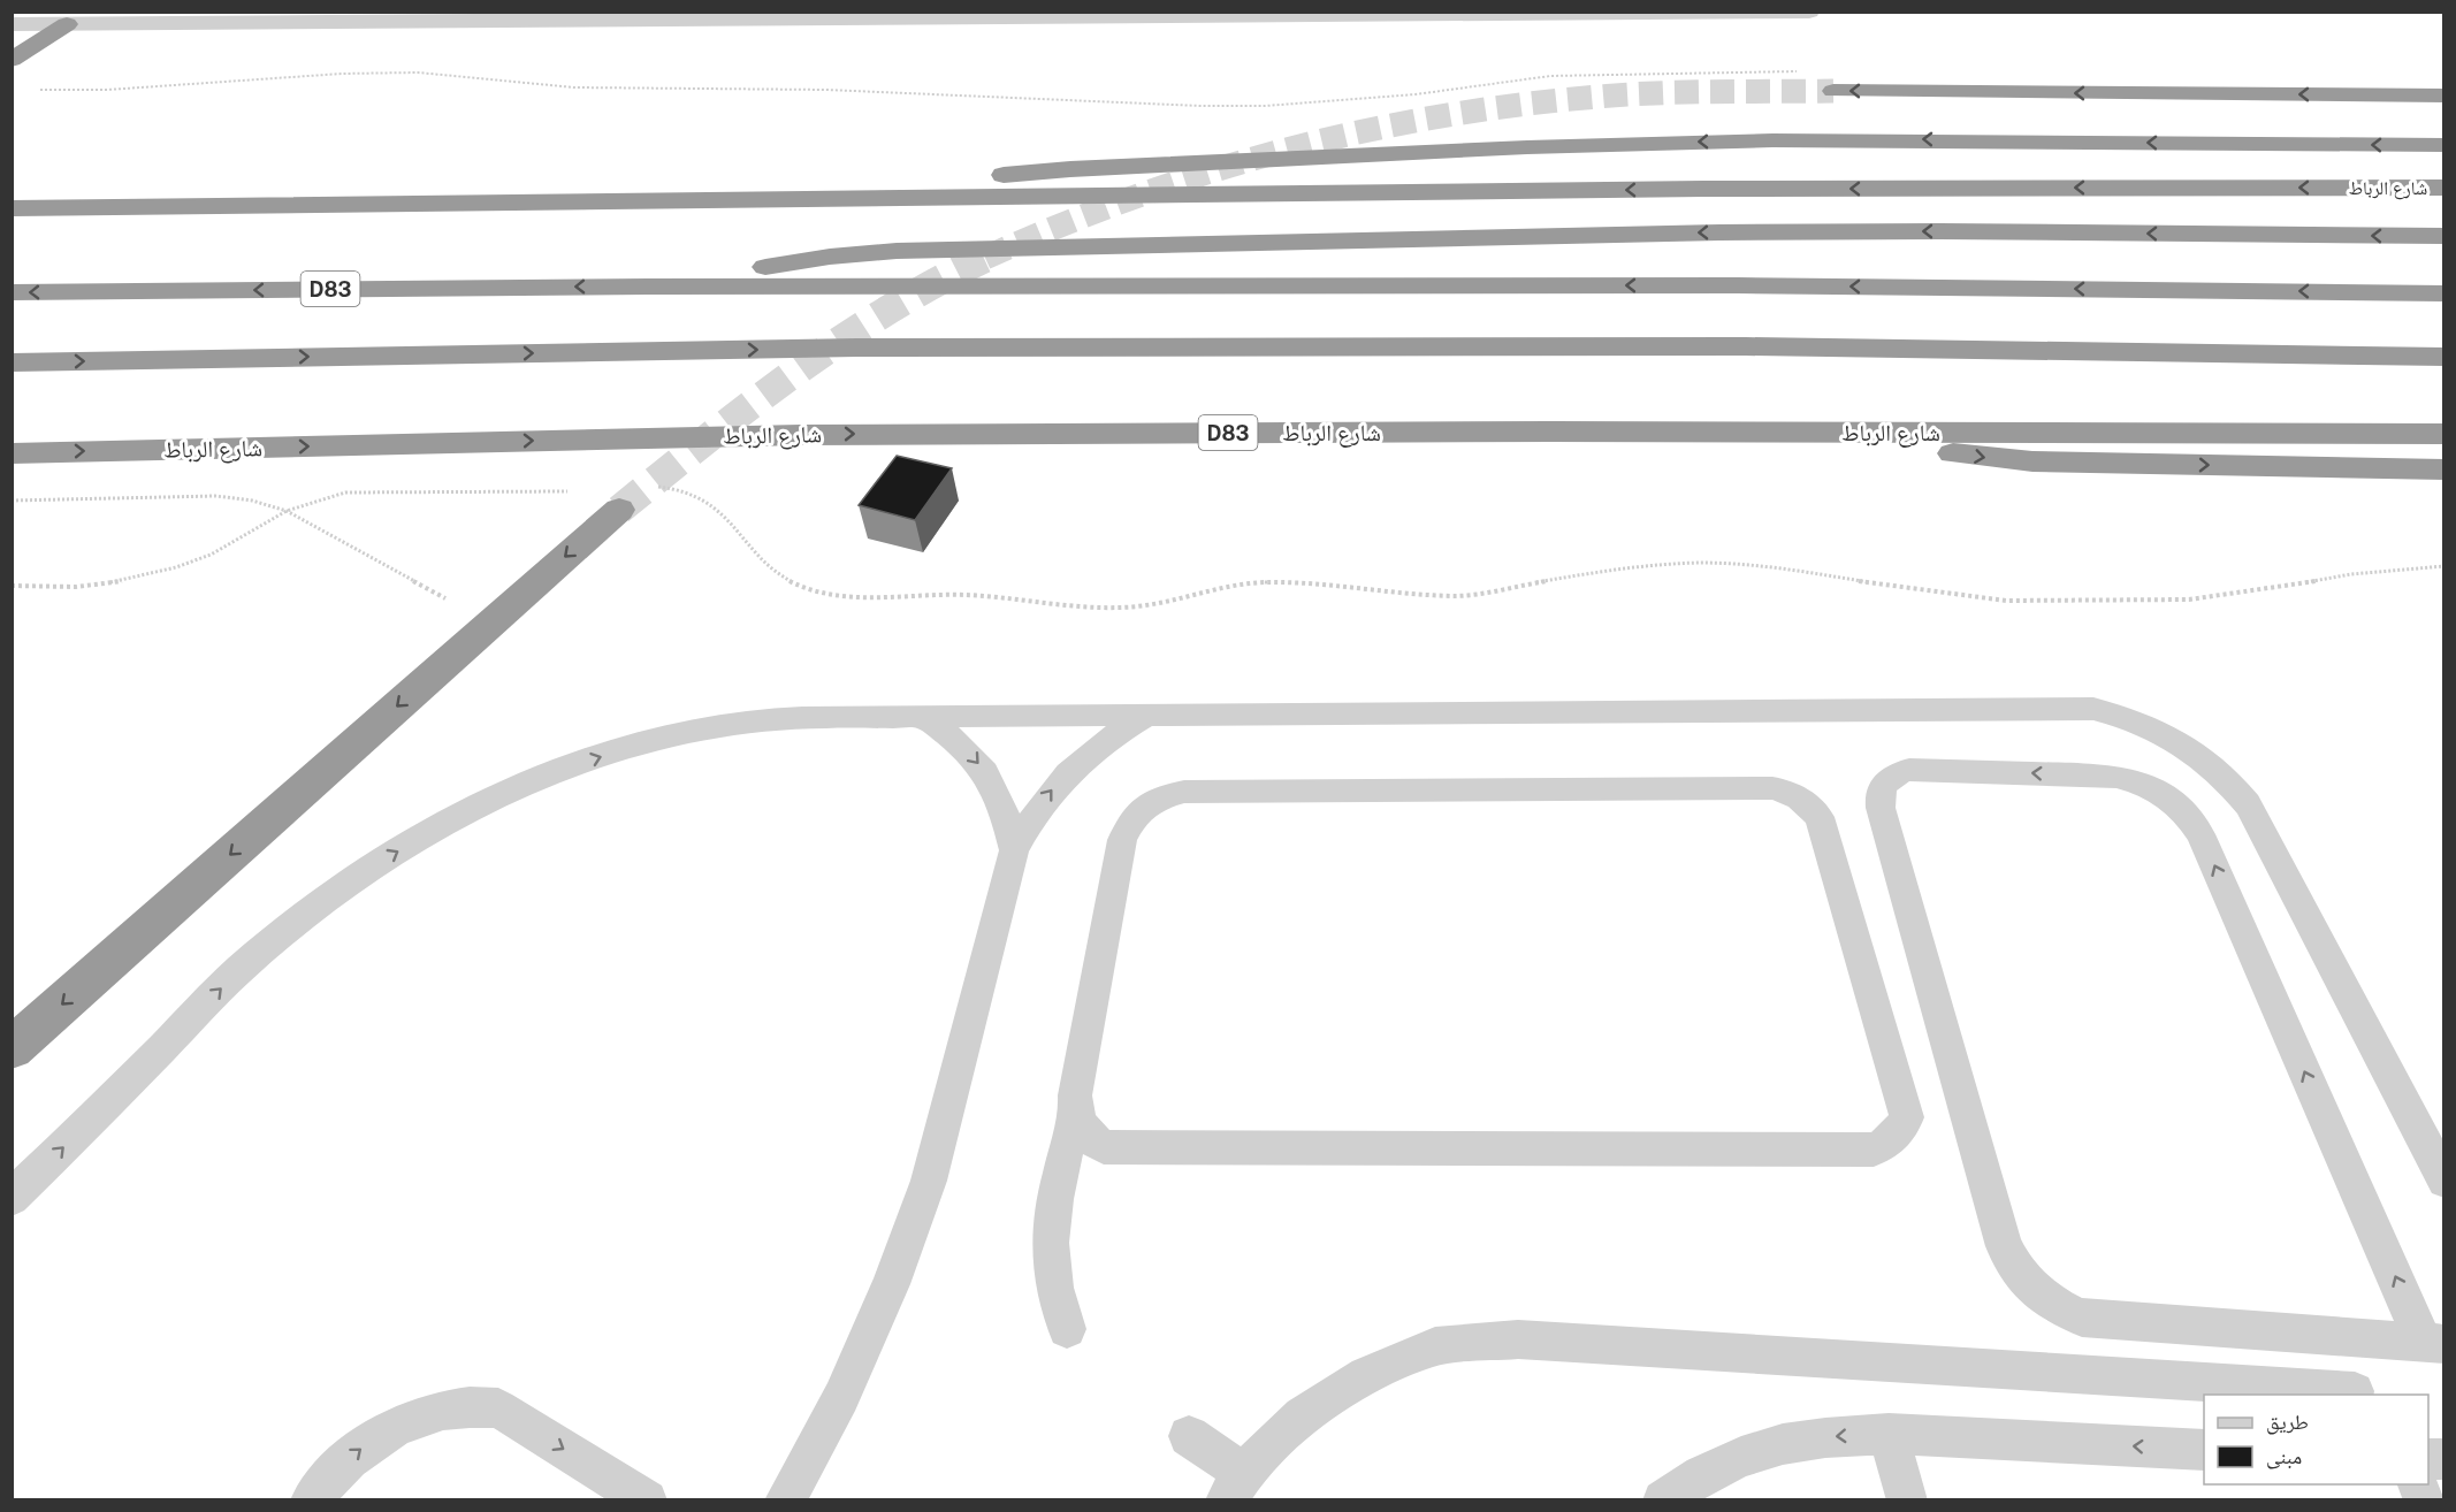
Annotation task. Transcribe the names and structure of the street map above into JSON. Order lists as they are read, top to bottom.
{
  "streets": {
    "highway": ["شارع الرباط", "D83"]
  },
  "legend": ["طريق", "مبنى"]
}
